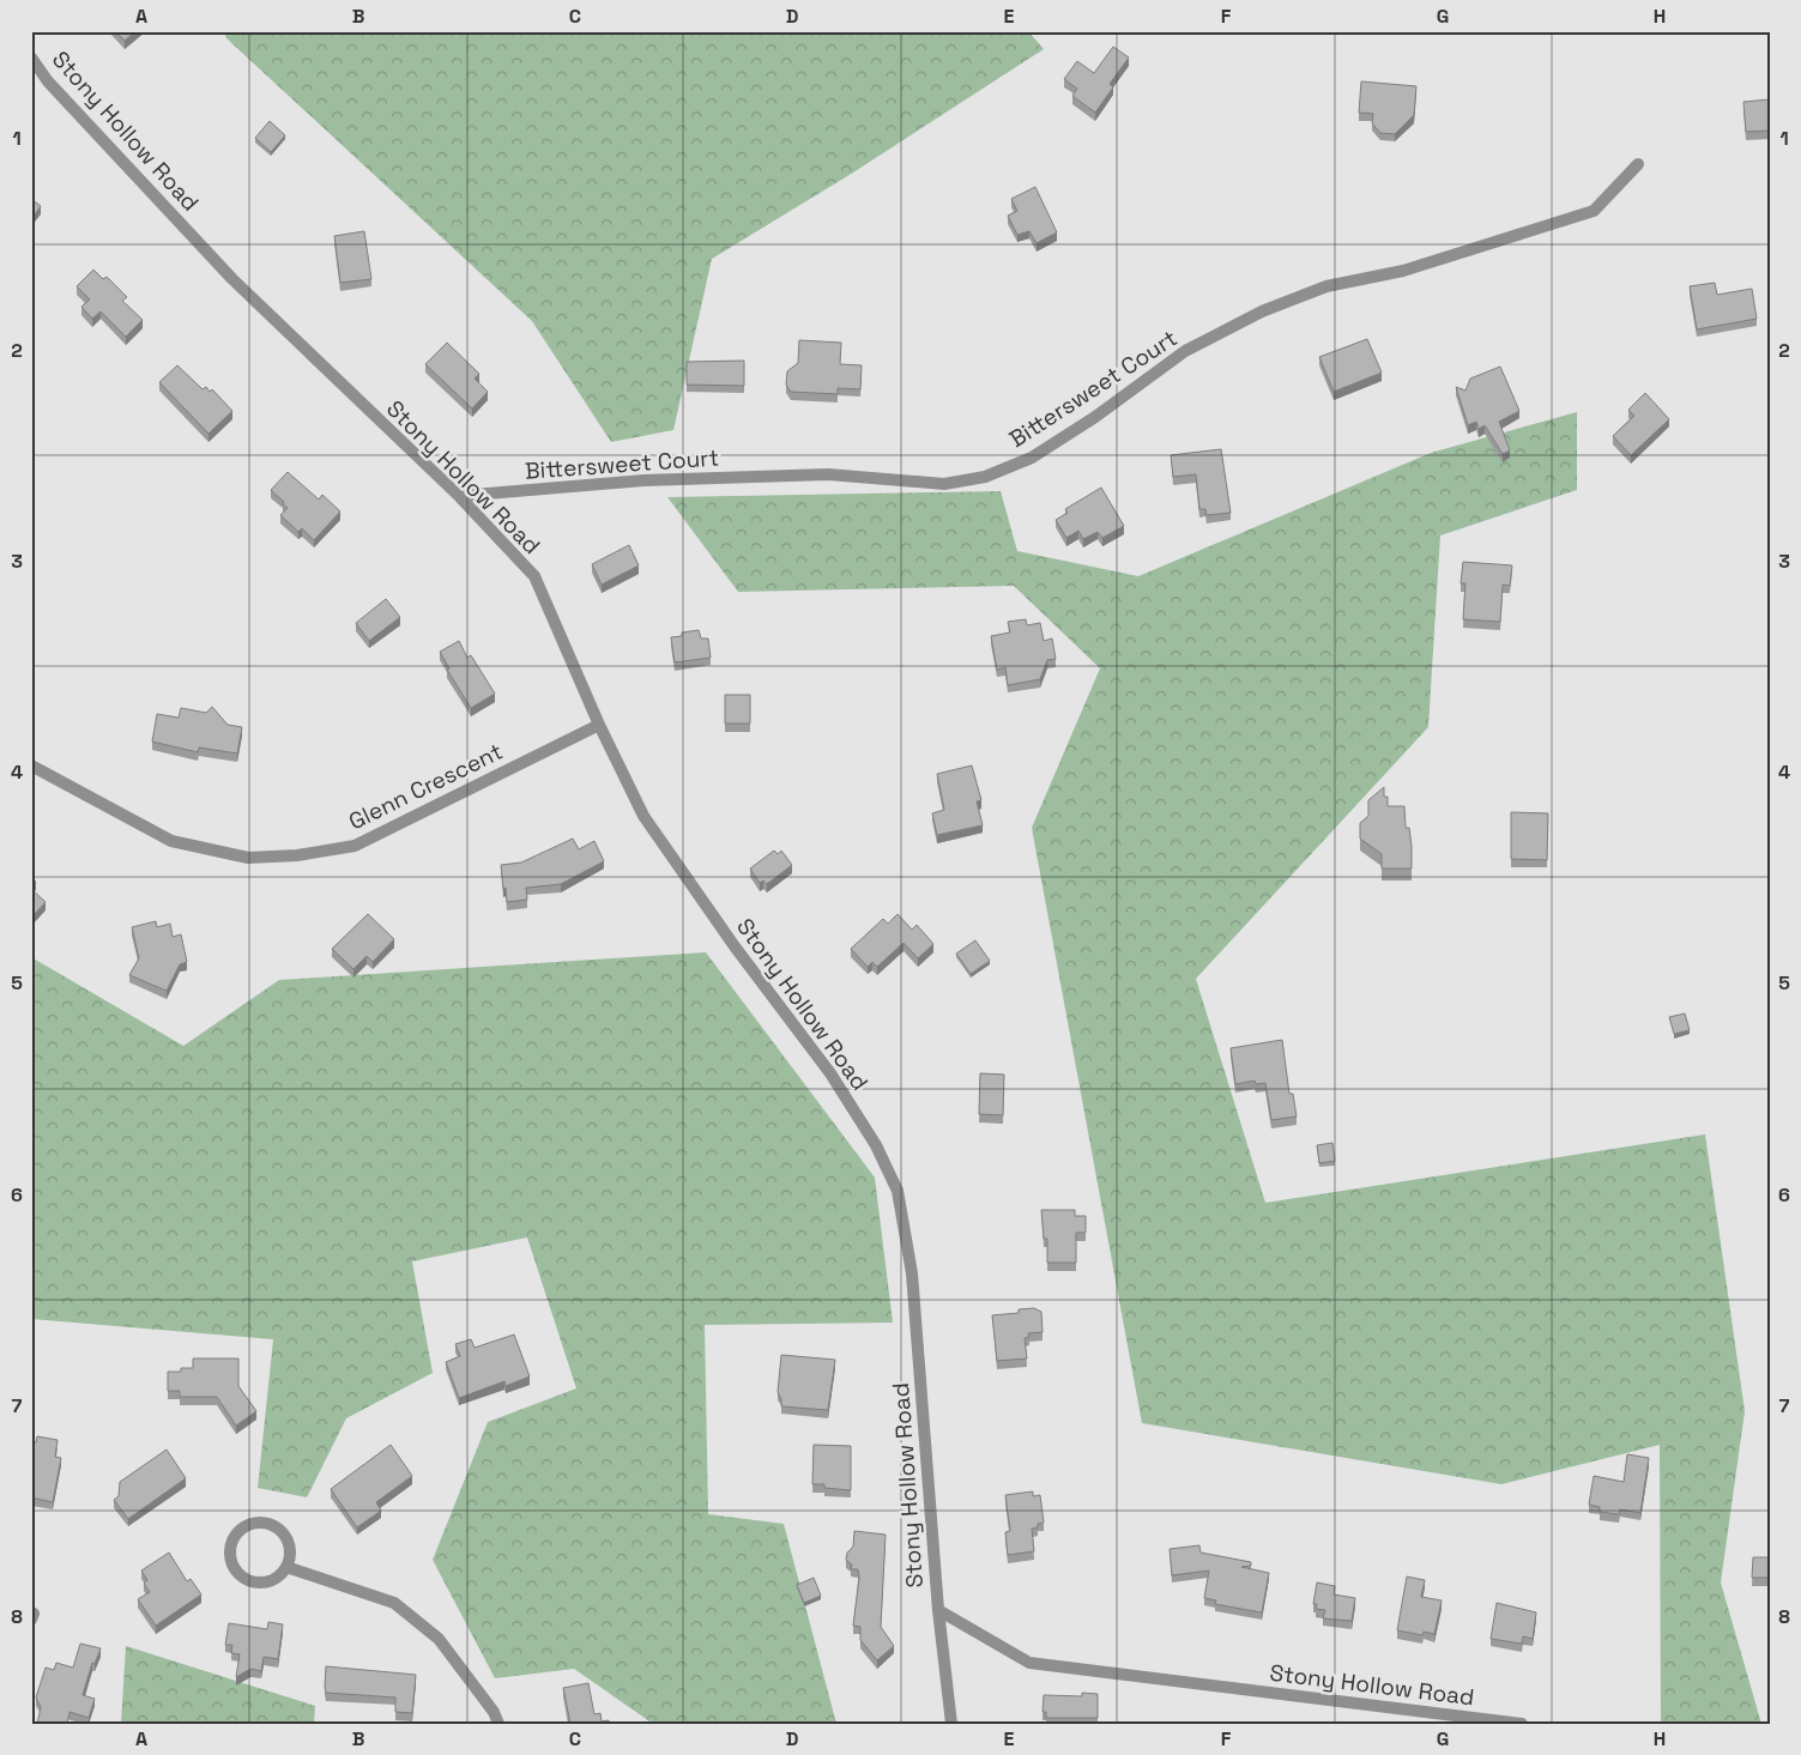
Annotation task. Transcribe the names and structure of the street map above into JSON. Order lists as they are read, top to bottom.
{
  "streets": {
    "street": ["Stony Hollow Road", "Bittersweet Court", "Glenn Crescent"]
  },
  "crossings": [
    ["Stony Hollow Road", "Bittersweet Court"],
    ["Stony Hollow Road", "Glenn Crescent"]
  ],
  "grid": {
    "columns": [
      "A",
      "B",
      "C",
      "D",
      "E",
      "F",
      "G",
      "H"
    ],
    "rows": [
      "1",
      "2",
      "3",
      "4",
      "5",
      "6",
      "7",
      "8"
    ]
  }
}
